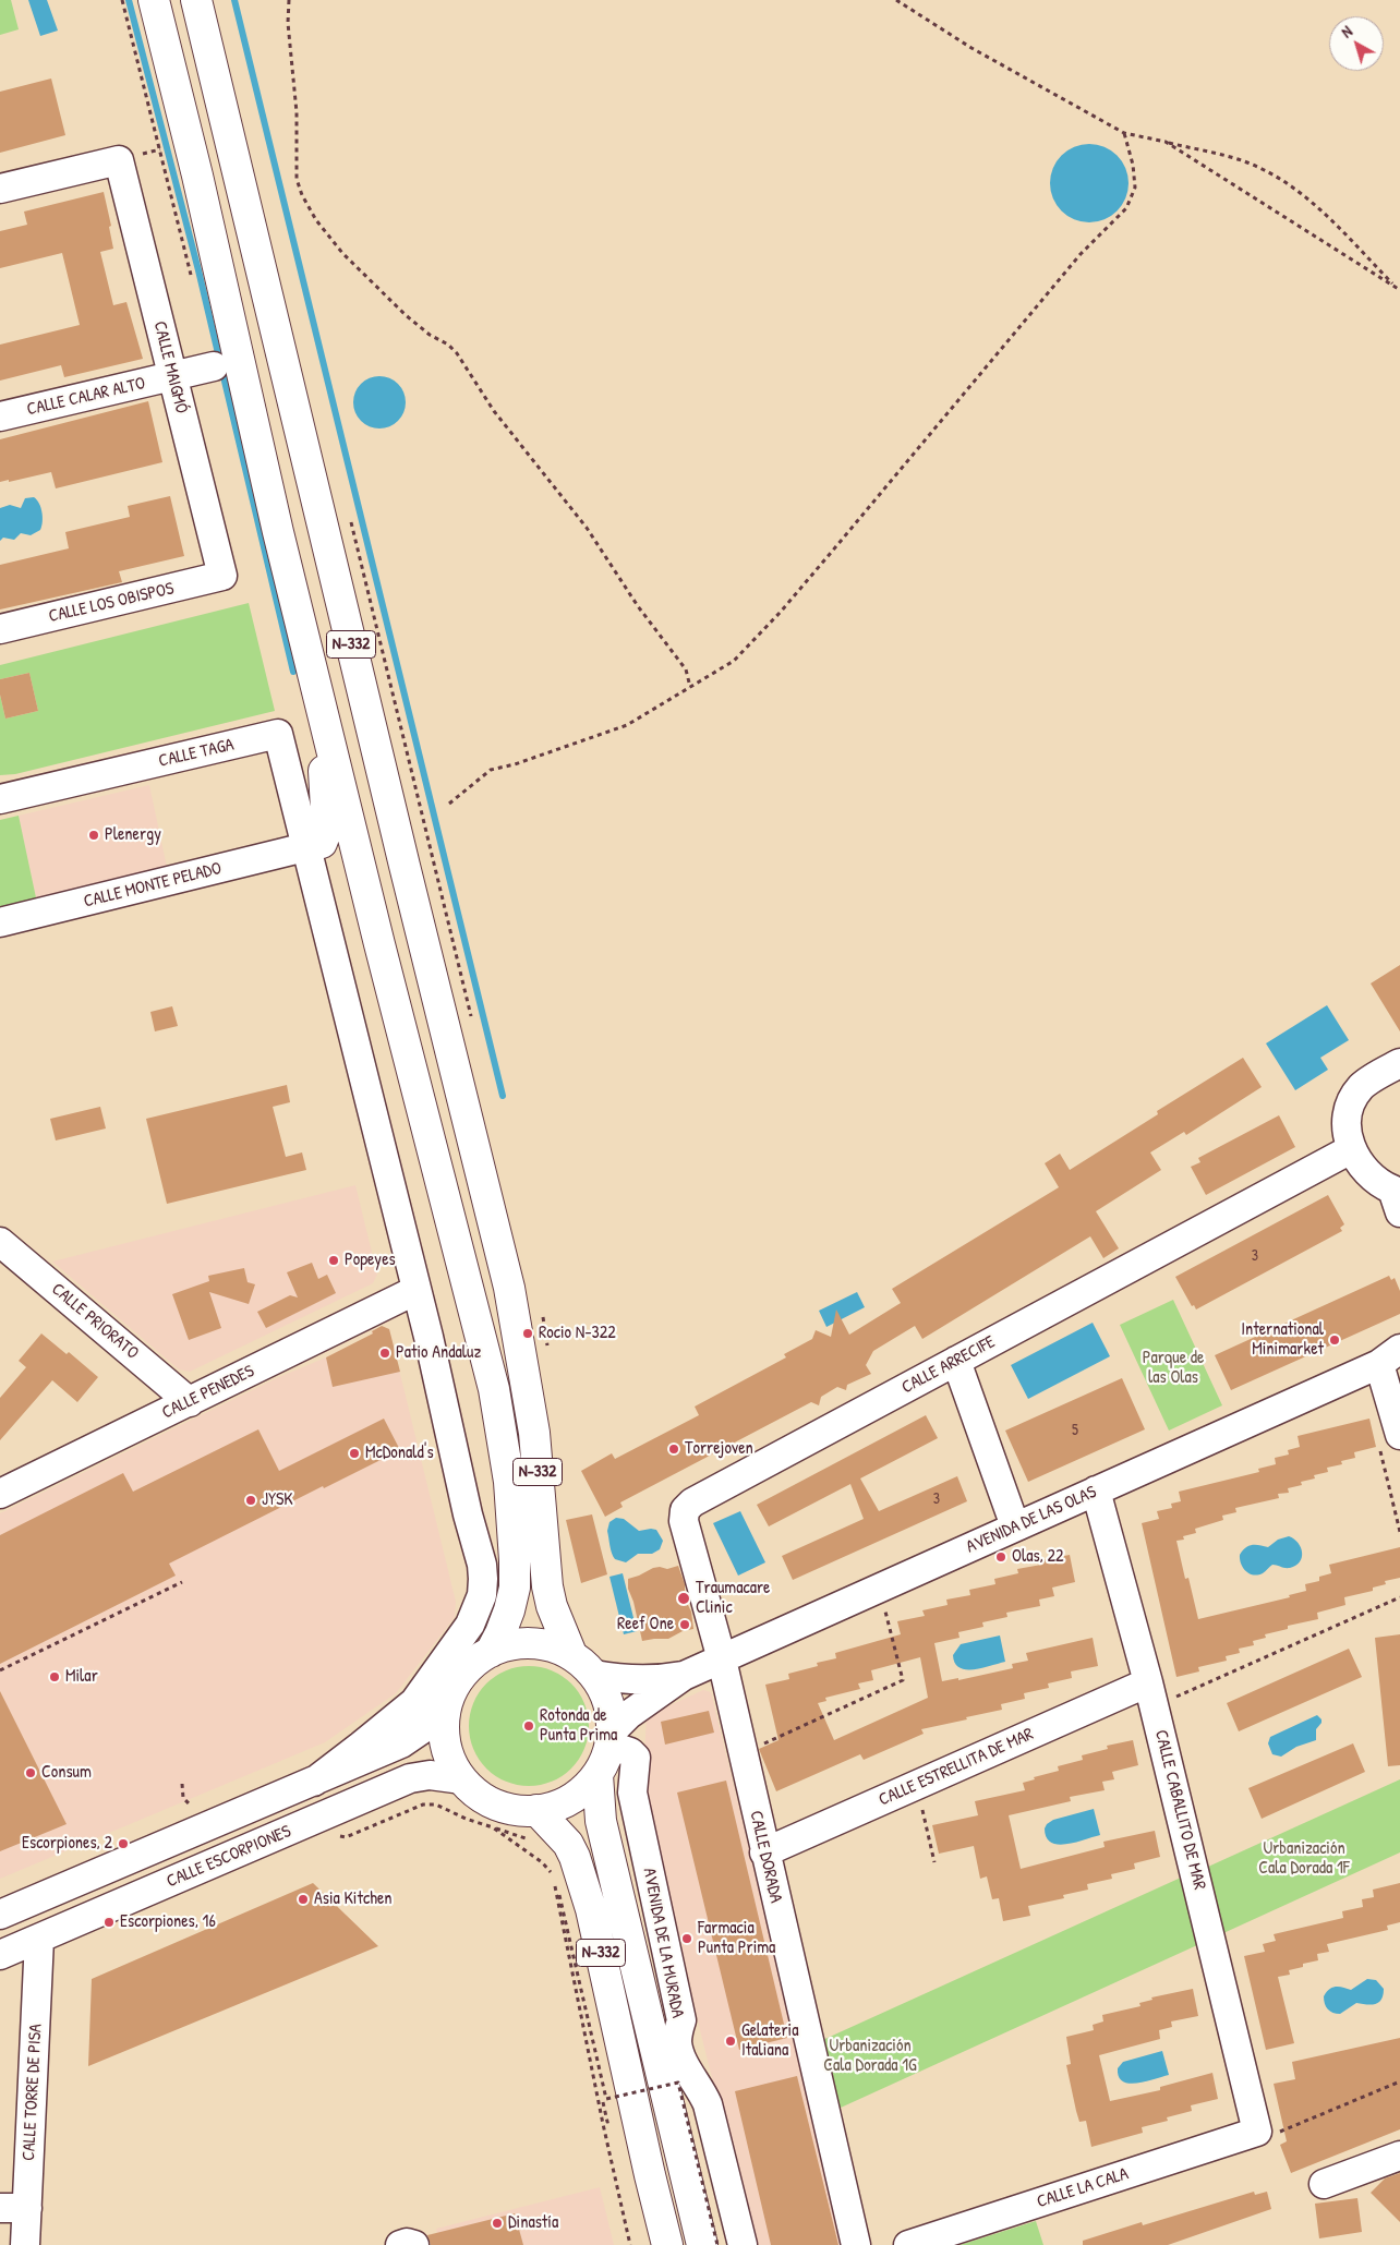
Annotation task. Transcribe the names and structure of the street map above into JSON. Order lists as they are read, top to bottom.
{
  "streets": {
    "highway": ["N-332"],
    "street": [
      "CALLE MAIGMÓ",
      "CALLE CALAR ALTO",
      "CALLE LOS OBISPOS",
      "CALLE TAGA",
      "CALLE MONTE PELADO",
      "CALLE PRIORATO",
      "CALLE ARRECIFE",
      "CALLE PENEDES",
      "AVENIDA DE LAS OLAS",
      "CALLE ESTRELLITA DE MAR",
      "CALLE CABALLITO DE MAR",
      "CALLE ESCORPIONES",
      "CALLE DORADA",
      "AVENIDA DE LA MURADA",
      "CALLE TORRE DE PISA",
      "CALLE LA CALA"
    ]
  },
  "crossings": [
    ["CALLE MAIGMÓ", "CALLE CALAR ALTO"],
    ["CALLE MAIGMÓ", "CALLE LOS OBISPOS"],
    ["N-332", "AVENIDA DE LAS OLAS"],
    ["N-332", "CALLE ESCORPIONES"],
    ["N-332", "AVENIDA DE LA MURADA"],
    ["CALLE TAGA", "CALLE MONTE PELADO"],
    ["CALLE PRIORATO", "CALLE PENEDES"],
    ["CALLE ARRECIFE", "AVENIDA DE LAS OLAS"],
    ["CALLE ARRECIFE", "CALLE DORADA"],
    ["AVENIDA DE LAS OLAS", "CALLE CABALLITO DE MAR"],
    ["AVENIDA DE LAS OLAS", "CALLE ESCORPIONES"],
    ["AVENIDA DE LAS OLAS", "CALLE DORADA"],
    ["AVENIDA DE LAS OLAS", "AVENIDA DE LA MURADA"],
    ["CALLE ESTRELLITA DE MAR", "CALLE CABALLITO DE MAR"],
    ["CALLE ESTRELLITA DE MAR", "CALLE DORADA"],
    ["CALLE CABALLITO DE MAR", "CALLE LA CALA"],
    ["CALLE ESCORPIONES", "AVENIDA DE LA MURADA"],
    ["CALLE ESCORPIONES", "CALLE TORRE DE PISA"]
  ],
  "parks": ["Parque de las Olas", "Urbanización Cala Dorada 1F", "Urbanización Cala Dorada 1G"],
  "places": [
    "Plenergy",
    "Popeyes",
    "Rocio N-322",
    "International Minimarket",
    "Patio Andaluz",
    "Torrejoven",
    "McDonald's",
    "JYSK",
    "Olas, 22",
    "Traumacare Clinic",
    "Reef One",
    "Milar",
    "Rotonda de Punta Prima",
    "Consum",
    "Escorpiones, 2",
    "Asia Kitchen",
    "Escorpiones, 16",
    "Farmacia Punta Prima",
    "Gelateria Italiana",
    "Dinastía"
  ],
  "house_numbers": ["3", "5", "3"],
  "north": "top left"
}
